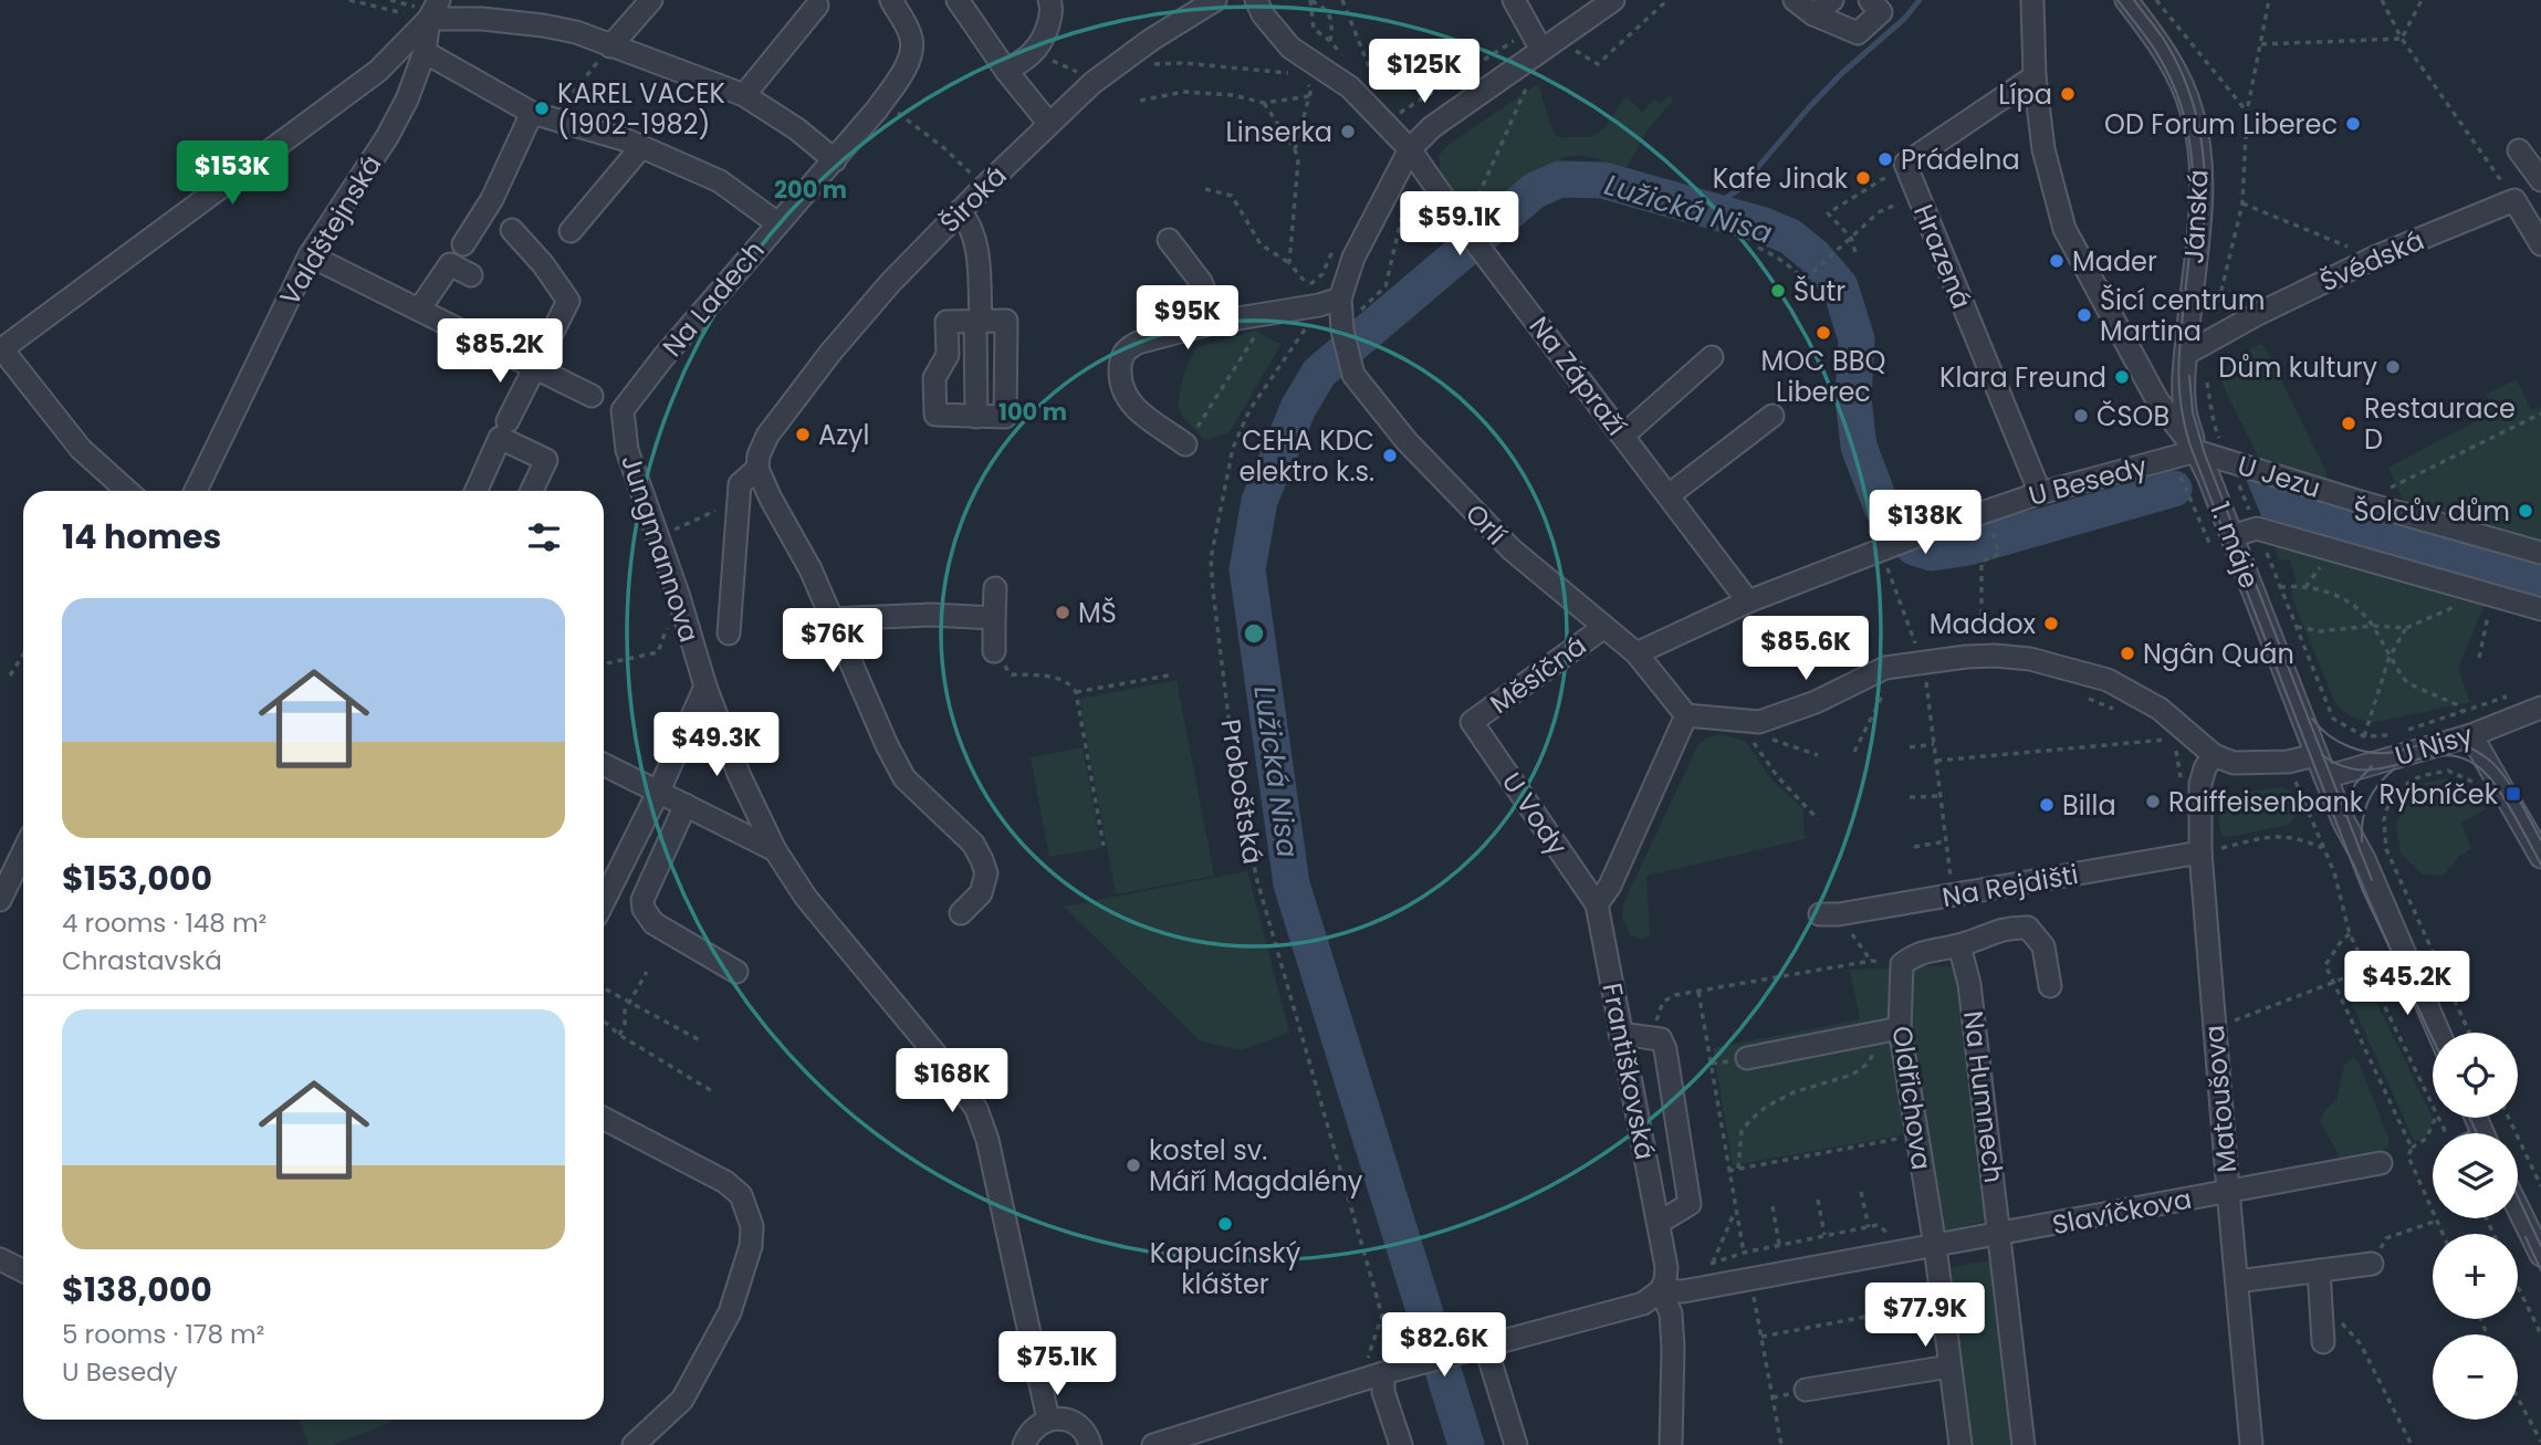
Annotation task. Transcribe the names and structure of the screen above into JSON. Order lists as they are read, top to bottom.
{
  "streets": {
    "street": [
      "Široká",
      "Jánská",
      "Valdštejnská",
      "Hrazená",
      "Švédská",
      "Na Ladech",
      "Na Zápraží",
      "U Jezu",
      "U Besedy",
      "Orlí",
      "1. máje",
      "Jungmannova",
      "Měsíčná",
      "U Nisy",
      "U Vody",
      "Na Rejdišti",
      "Františkovská",
      "Na Humnech",
      "Oldřichova",
      "Matoušova",
      "Slavíčkova"
    ],
    "path": ["Proboštská"]
  },
  "crossings": [
    ["Jánská", "Švédská"],
    ["Jánská", "U Jezu"],
    ["Jánská", "U Besedy"],
    ["Jánská", "1. máje"],
    ["Hrazená", "U Besedy"],
    ["Na Ladech", "Jungmannova"],
    ["Na Zápraží", "U Besedy"],
    ["U Jezu", "U Besedy"],
    ["U Jezu", "1. máje"],
    ["U Besedy", "Orlí"],
    ["U Besedy", "1. máje"],
    ["Orlí", "Měsíčná"],
    ["1. máje", "U Nisy"],
    ["Měsíčná", "U Vody"],
    ["U Vody", "Františkovská"],
    ["Na Rejdišti", "Matoušova"],
    ["Na Humnech", "Slavíčkova"],
    ["Matoušova", "Slavíčkova"]
  ],
  "water": ["Lužická Nisa"],
  "places": {
    "other": [
      "Lípa",
      "KAREL VACEK (1902-1982)",
      "OD Forum Liberec",
      "Linserka",
      "Prádelna",
      "Kafe Jinak",
      "Mader",
      "Šutr",
      "Šicí centrum Martina",
      "MOC BBQ Liberec",
      "Dům kultury",
      "Klara Freund",
      "ČSOB",
      "Restaurace D",
      "Azyl",
      "CEHA KDC elektro k.s.",
      "Šolcův dům",
      "MŠ",
      "Maddox",
      "Ngân Quán",
      "Raiffeisenbank",
      "Billa",
      "kostel sv. Máří Magdalény",
      "Kapucínský klášter"
    ],
    "transit": ["Rybníček"]
  },
  "page": {
    "price": [
      "$125K",
      "$153K",
      "$59.1K",
      "$95K",
      "$85.2K",
      "$138K",
      "$76K",
      "$85.6K",
      "$49.3K",
      "$45.2K",
      "$168K",
      "$77.9K",
      "$82.6K",
      "$75.1K"
    ],
    "heading": "14 homes",
    "list": [
      {
        "name": "$153,000",
        "note": "4 rooms · 148 m² · Chrastavská"
      },
      {
        "name": "$138,000",
        "note": "5 rooms · 178 m² · U Besedy"
      }
    ],
    "map_buttons": ["+", "−"]
  },
  "rings": ["200 m", "100 m"]
}
